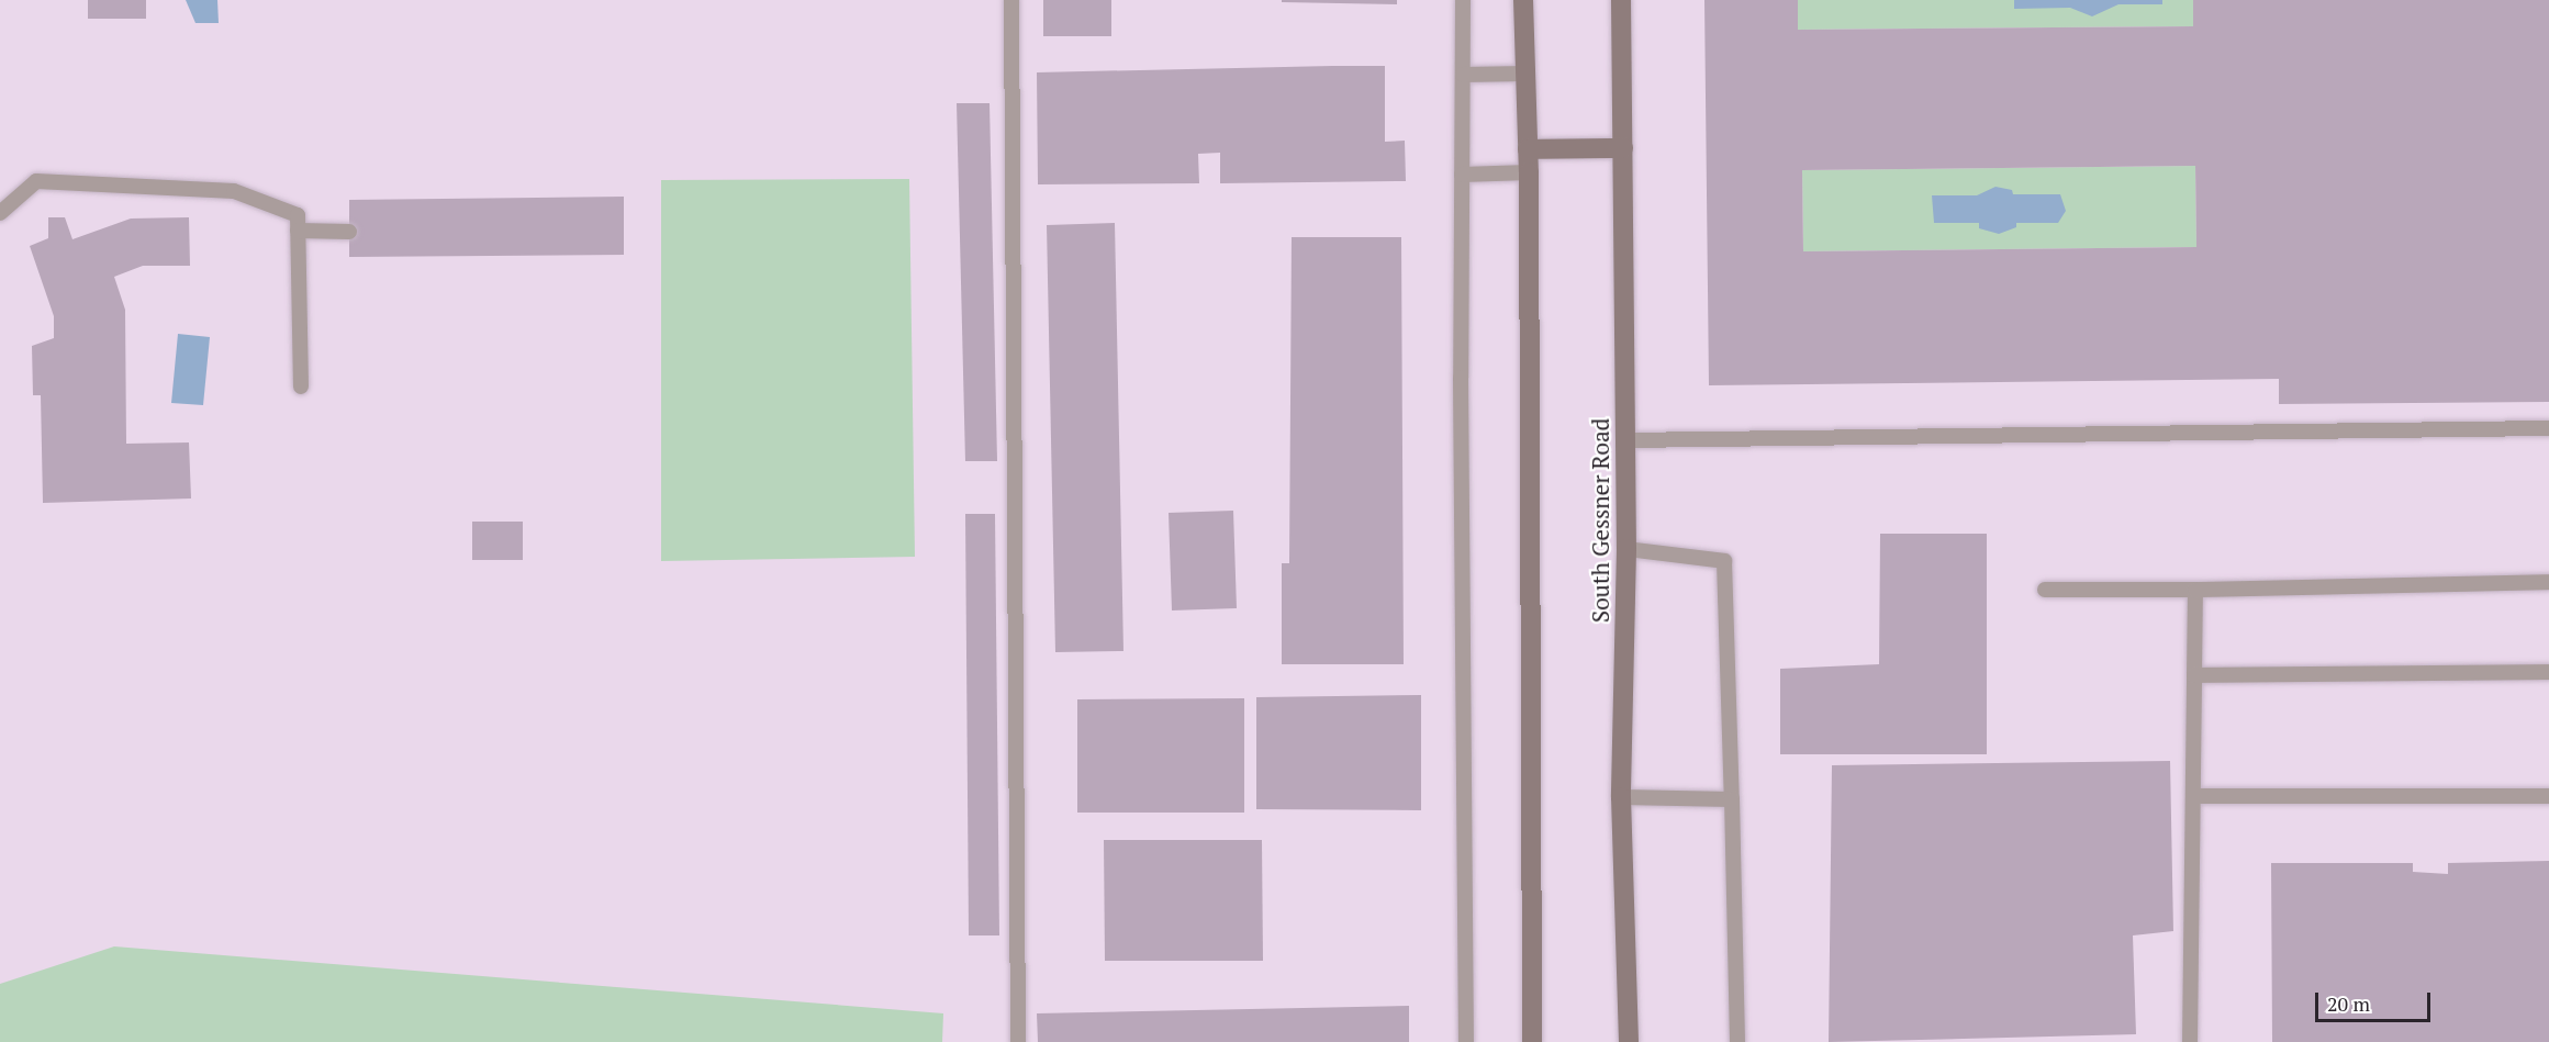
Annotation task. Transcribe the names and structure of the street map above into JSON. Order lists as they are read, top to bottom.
{
  "streets": {
    "main road": ["South Gessner Road"]
  },
  "scale_bar": "20 m"
}
